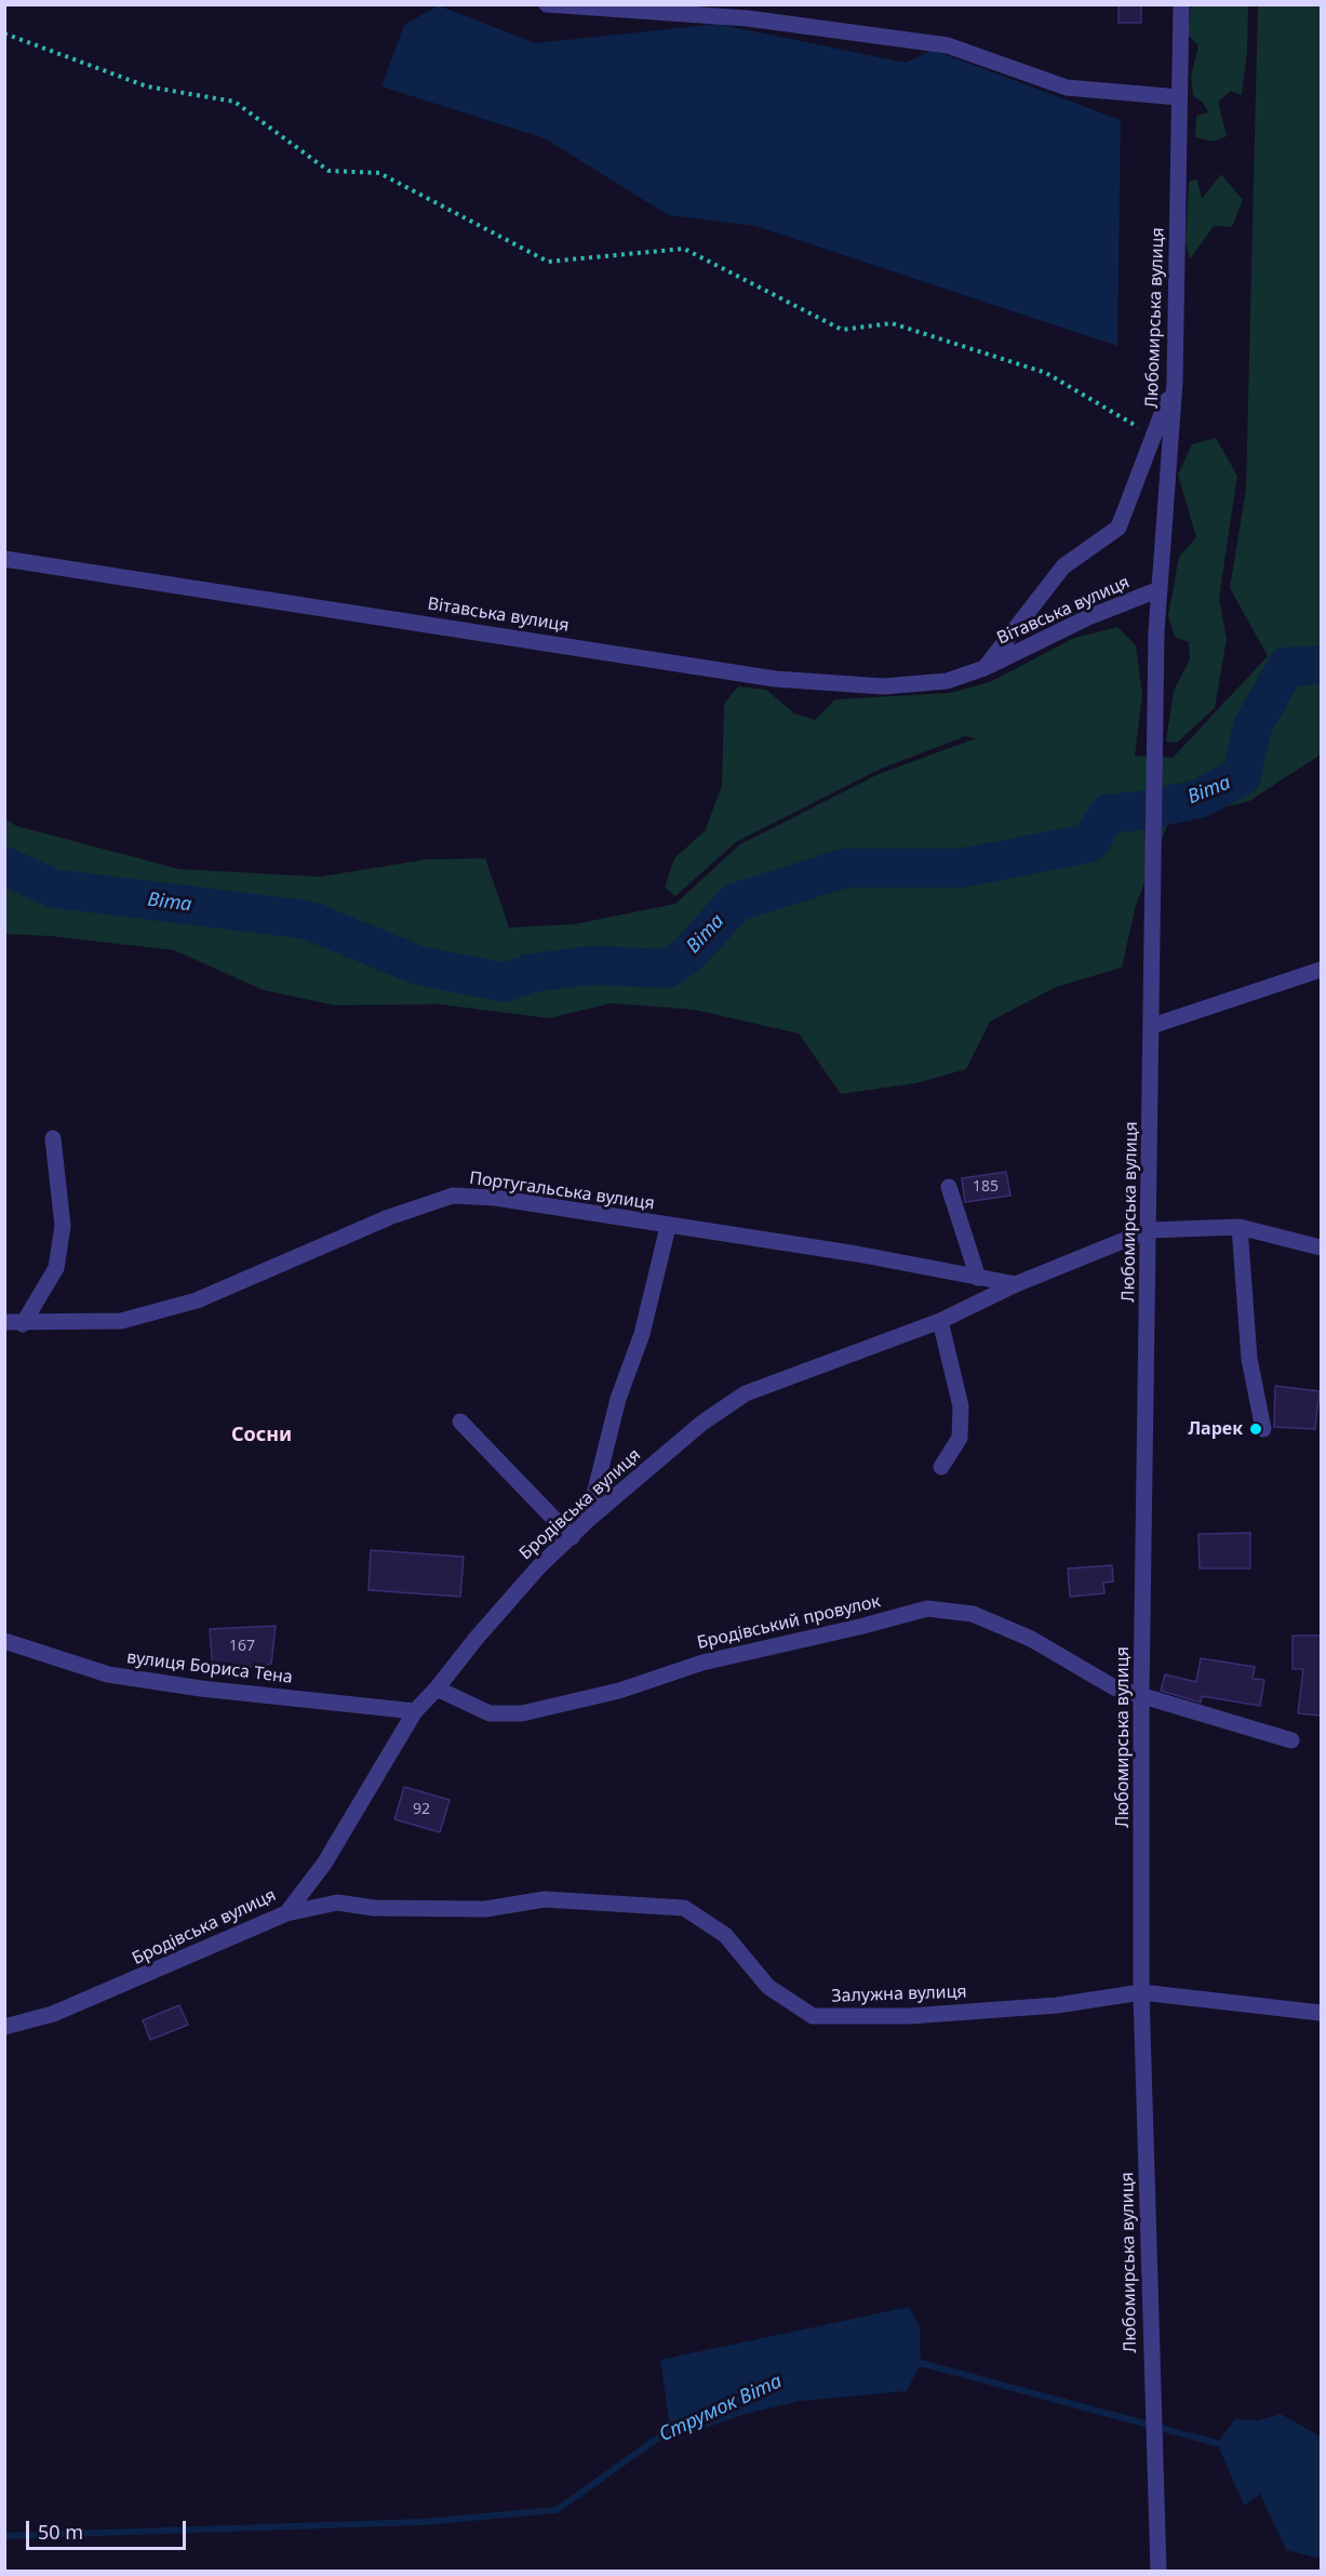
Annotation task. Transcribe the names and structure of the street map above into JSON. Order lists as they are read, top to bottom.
{
  "streets": {
    "street": [
      "Любомирська вулиця",
      "Вітавська вулиця",
      "Португальська вулиця",
      "Бродівська вулиця",
      "Бродівський провулок",
      "вулиця Бориса Тена",
      "Залужна вулиця"
    ]
  },
  "crossings": [
    ["Любомирська вулиця", "Вітавська вулиця"],
    ["Любомирська вулиця", "Бродівська вулиця"],
    ["Любомирська вулиця", "Бродівський провулок"],
    ["Любомирська вулиця", "Залужна вулиця"],
    ["Португальська вулиця", "Бродівська вулиця"],
    ["Бродівська вулиця", "Бродівський провулок"],
    ["Бродівська вулиця", "вулиця Бориса Тена"],
    ["Бродівська вулиця", "Залужна вулиця"]
  ],
  "districts": ["Сосни"],
  "water": ["Віта", "Струмок Віта"],
  "places": ["Ларек"],
  "house_numbers": ["185", "167", "92"],
  "scale_bar": "50 m"
}
